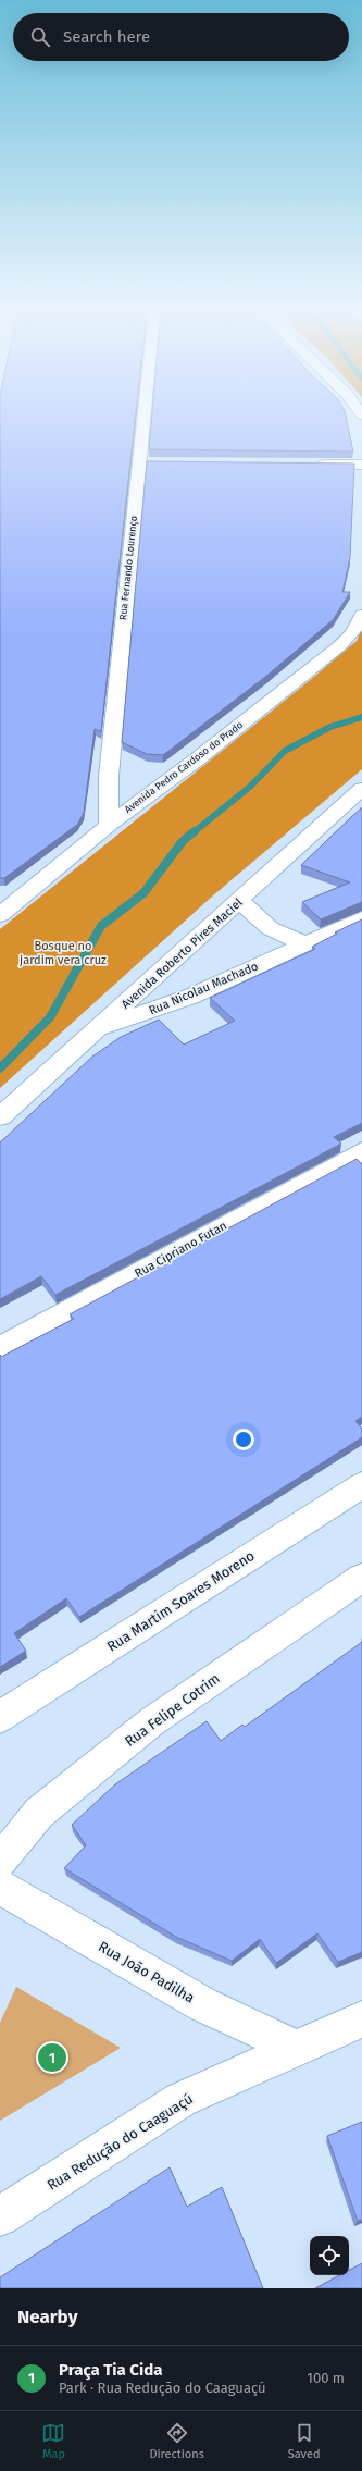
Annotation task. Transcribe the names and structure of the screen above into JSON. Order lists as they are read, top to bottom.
{
  "streets": {
    "street": [
      "Rua Fernando Lourenço",
      "Avenida Pedro Cardoso do Prado",
      "Avenida Roberto Pires Maciel",
      "Rua Nicolau Machado",
      "Rua Cipriano Futan",
      "Rua Martim Soares Moreno",
      "Rua Felipe Cotrim",
      "Rua João Padilha",
      "Rua Redução do Caaguaçú"
    ]
  },
  "crossings": [
    ["Rua Fernando Lourenço", "Avenida Pedro Cardoso do Prado"],
    ["Avenida Roberto Pires Maciel", "Rua Nicolau Machado"],
    ["Rua João Padilha", "Rua Redução do Caaguaçú"]
  ],
  "parks": ["Bosque no jardim vera cruz"],
  "page": {
    "search": "Search here",
    "pins": "1",
    "heading": "Nearby",
    "list": [
      {
        "mark": "1",
        "name": "Praça Tia Cida",
        "note": "Park · Rua Redução do Caaguaçú",
        "value": "100 m"
      }
    ],
    "nav": ["Map", "Directions", "Saved"]
  }
}
